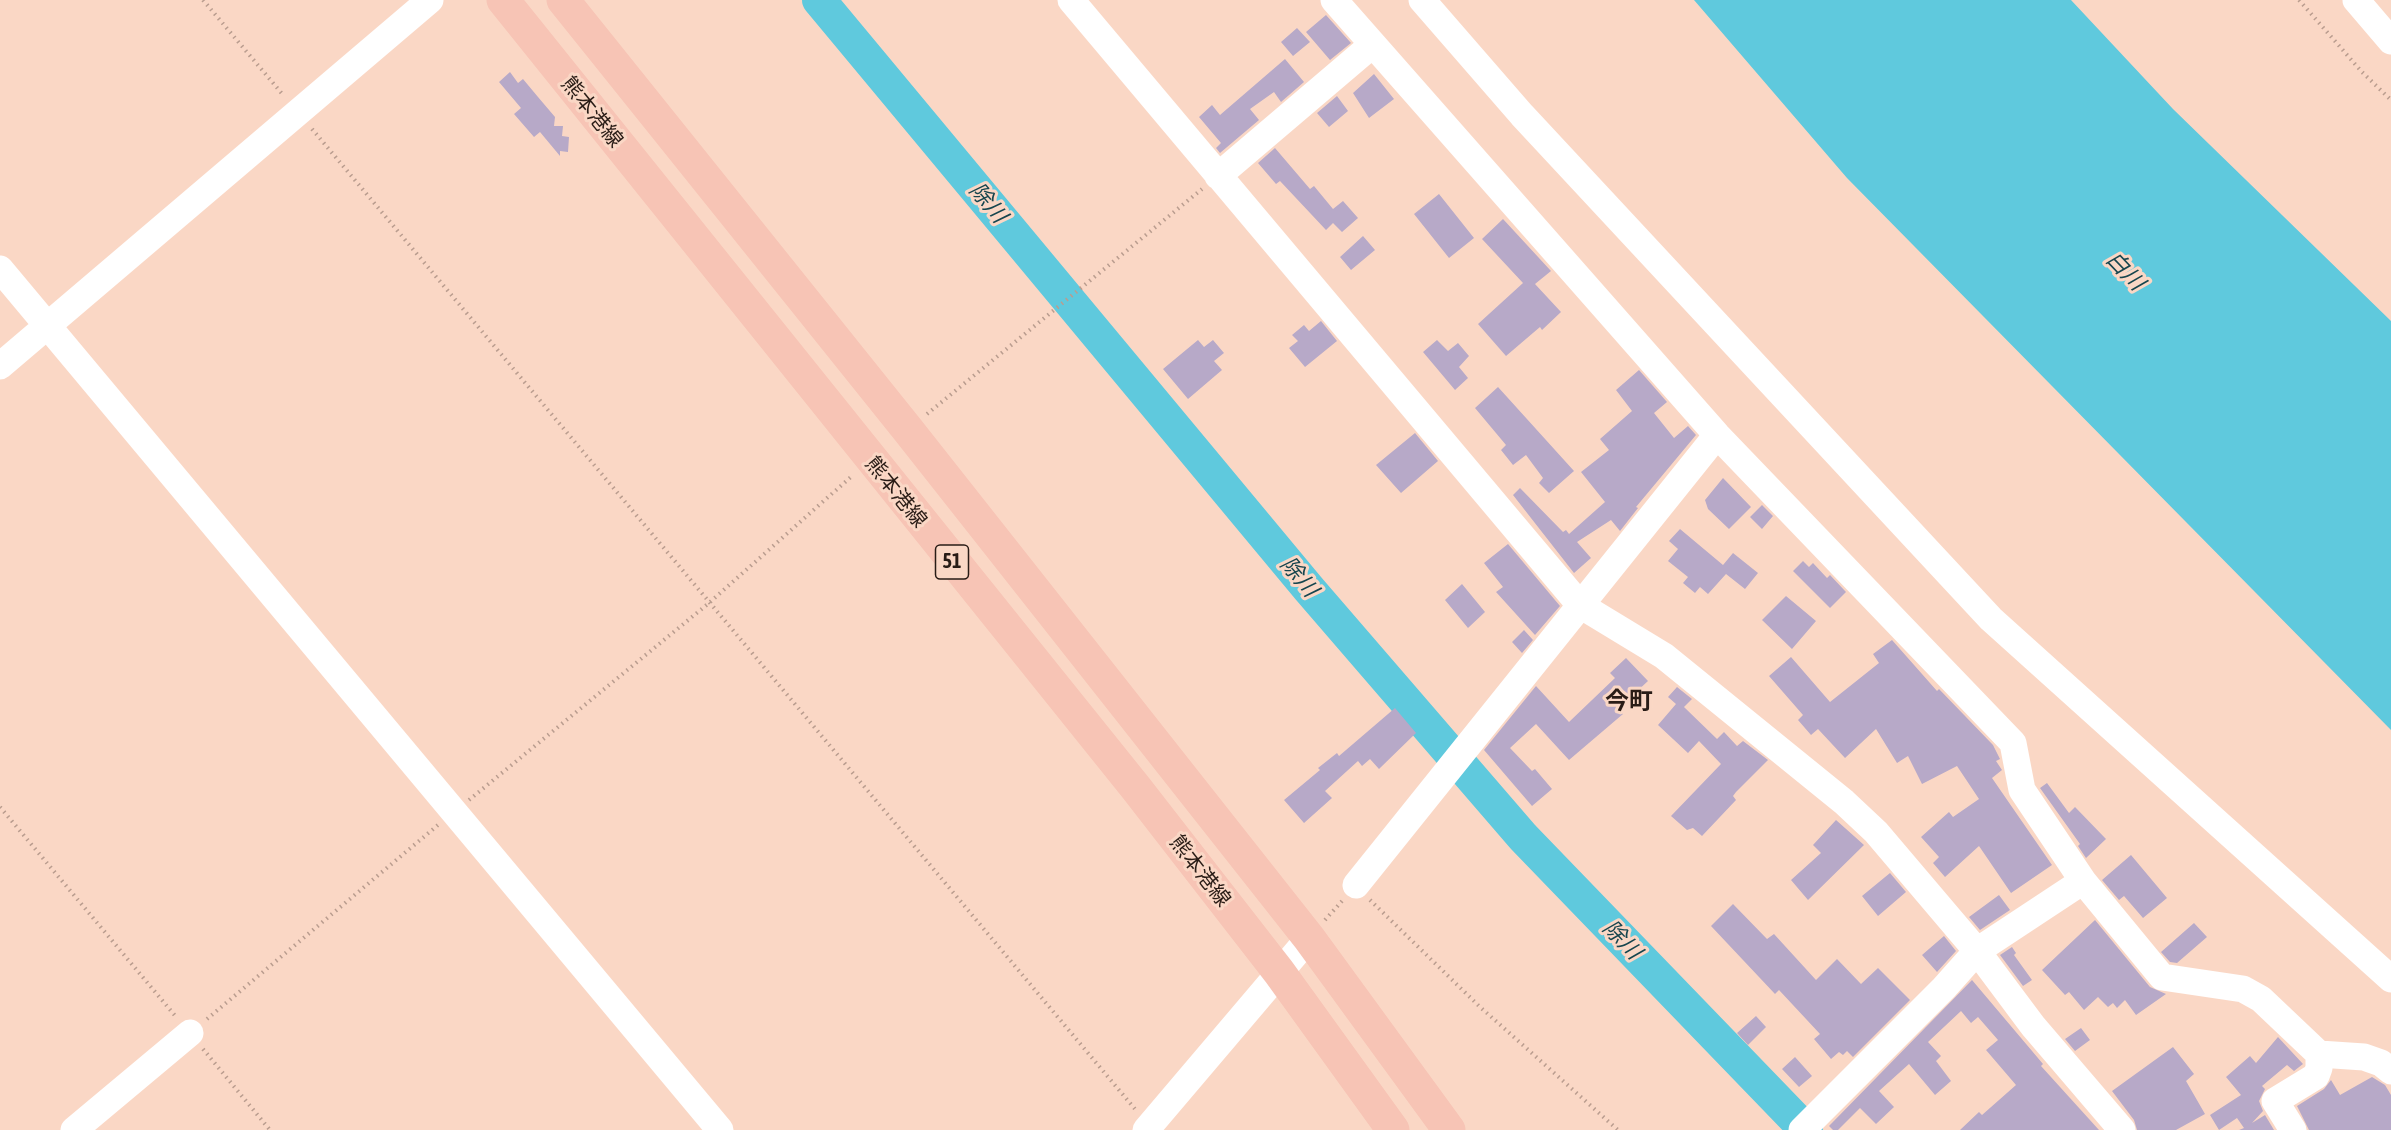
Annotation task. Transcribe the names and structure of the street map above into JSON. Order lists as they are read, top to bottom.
{
  "streets": {
    "main road": ["熊本港線", "51"]
  },
  "districts": ["今町"],
  "water": ["除川", "白川"]
}
